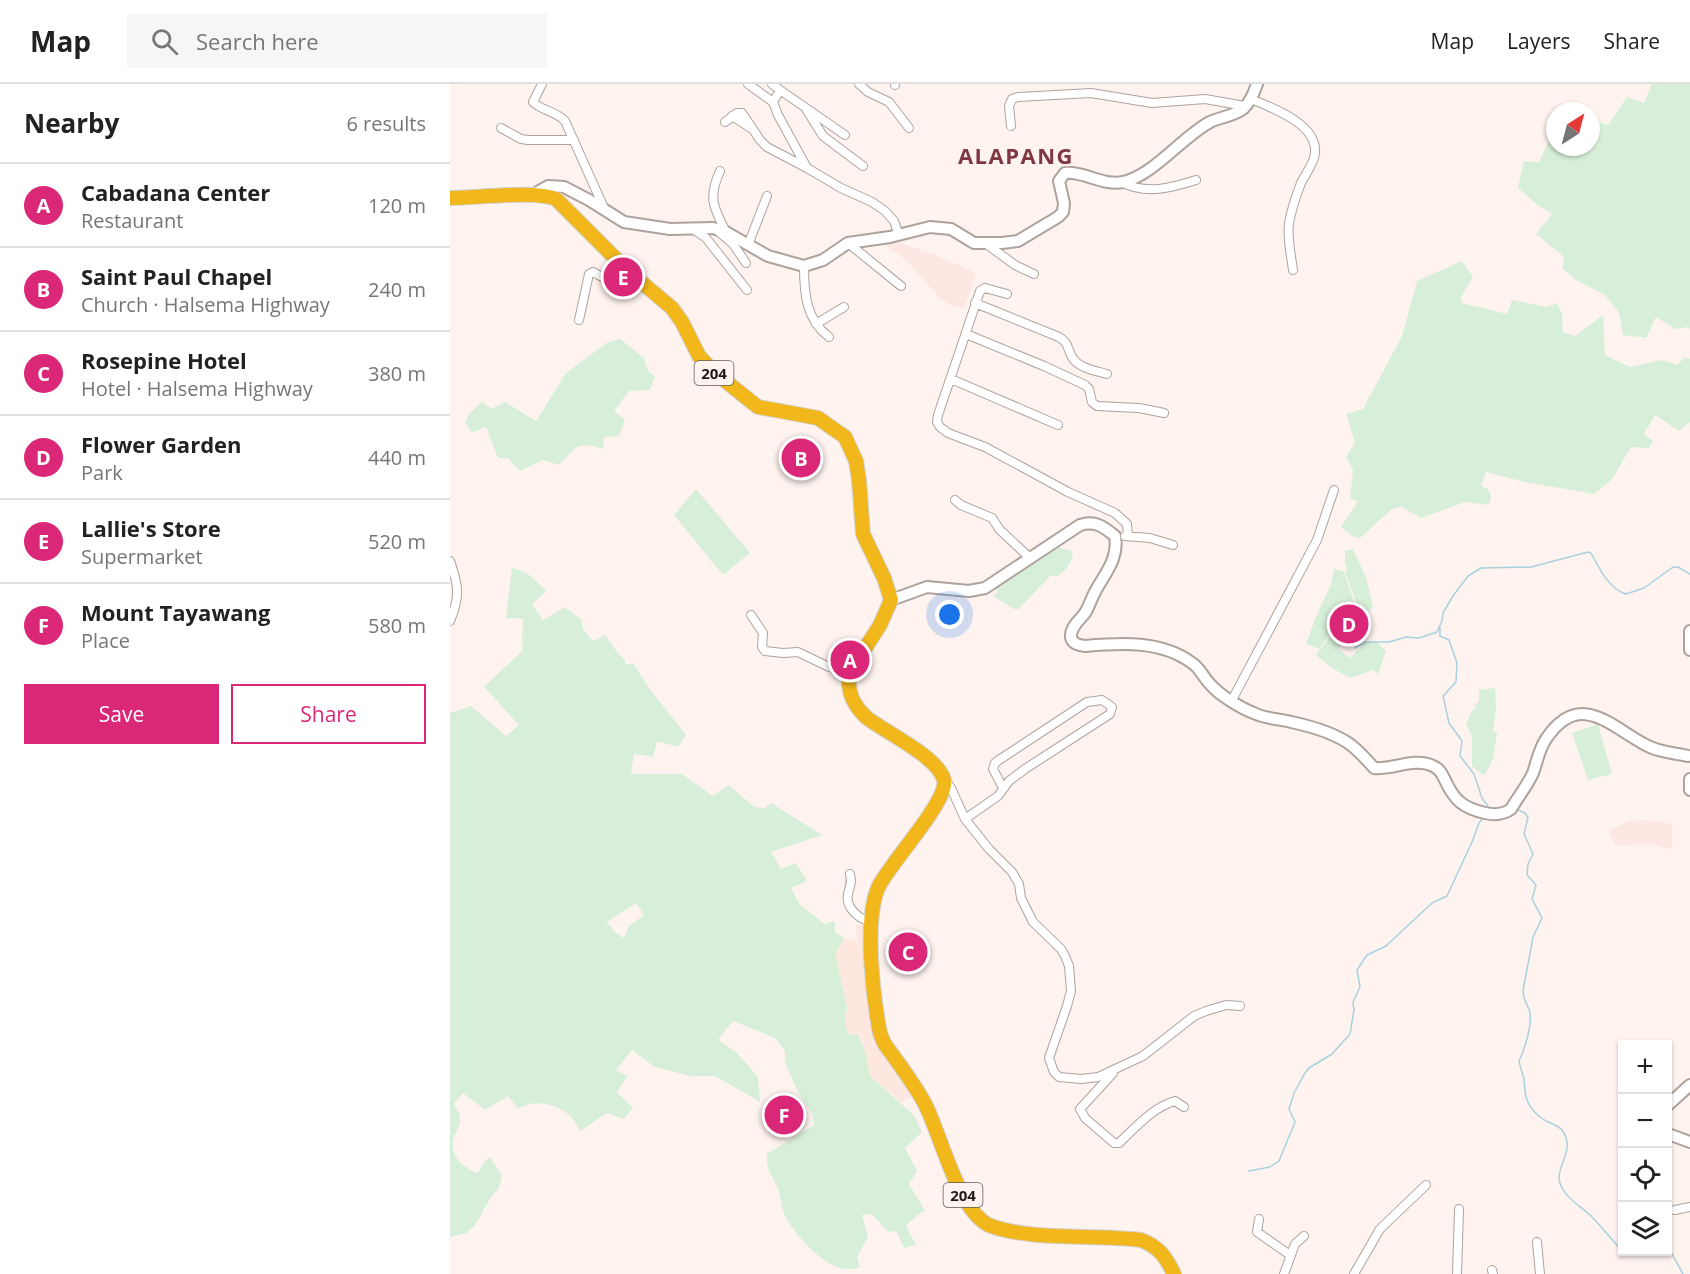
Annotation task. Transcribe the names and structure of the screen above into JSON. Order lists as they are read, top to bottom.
{
  "streets": {
    "highway": ["204"]
  },
  "districts": ["ALAPANG"],
  "north": "top right",
  "page": {
    "header": "Map",
    "search": "Search here",
    "nav": ["Map", "Layers", "Share"],
    "heading": ["Nearby", "6 results"],
    "list": [
      {
        "mark": "A",
        "name": "Cabadana Center",
        "note": "Restaurant",
        "value": "120 m"
      },
      {
        "mark": "B",
        "name": "Saint Paul Chapel",
        "note": "Church · Halsema Highway",
        "value": "240 m"
      },
      {
        "mark": "C",
        "name": "Rosepine Hotel",
        "note": "Hotel · Halsema Highway",
        "value": "380 m"
      },
      {
        "mark": "D",
        "name": "Flower Garden",
        "note": "Park",
        "value": "440 m"
      },
      {
        "mark": "E",
        "name": "Lallie's Store",
        "note": "Supermarket",
        "value": "520 m"
      },
      {
        "mark": "F",
        "name": "Mount Tayawang",
        "note": "Place",
        "value": "580 m"
      }
    ],
    "pins": [
      "E",
      "B",
      "D",
      "A",
      "C",
      "F"
    ],
    "buttons": ["Save", "Share"],
    "map_buttons": ["+", "−"]
  }
}
